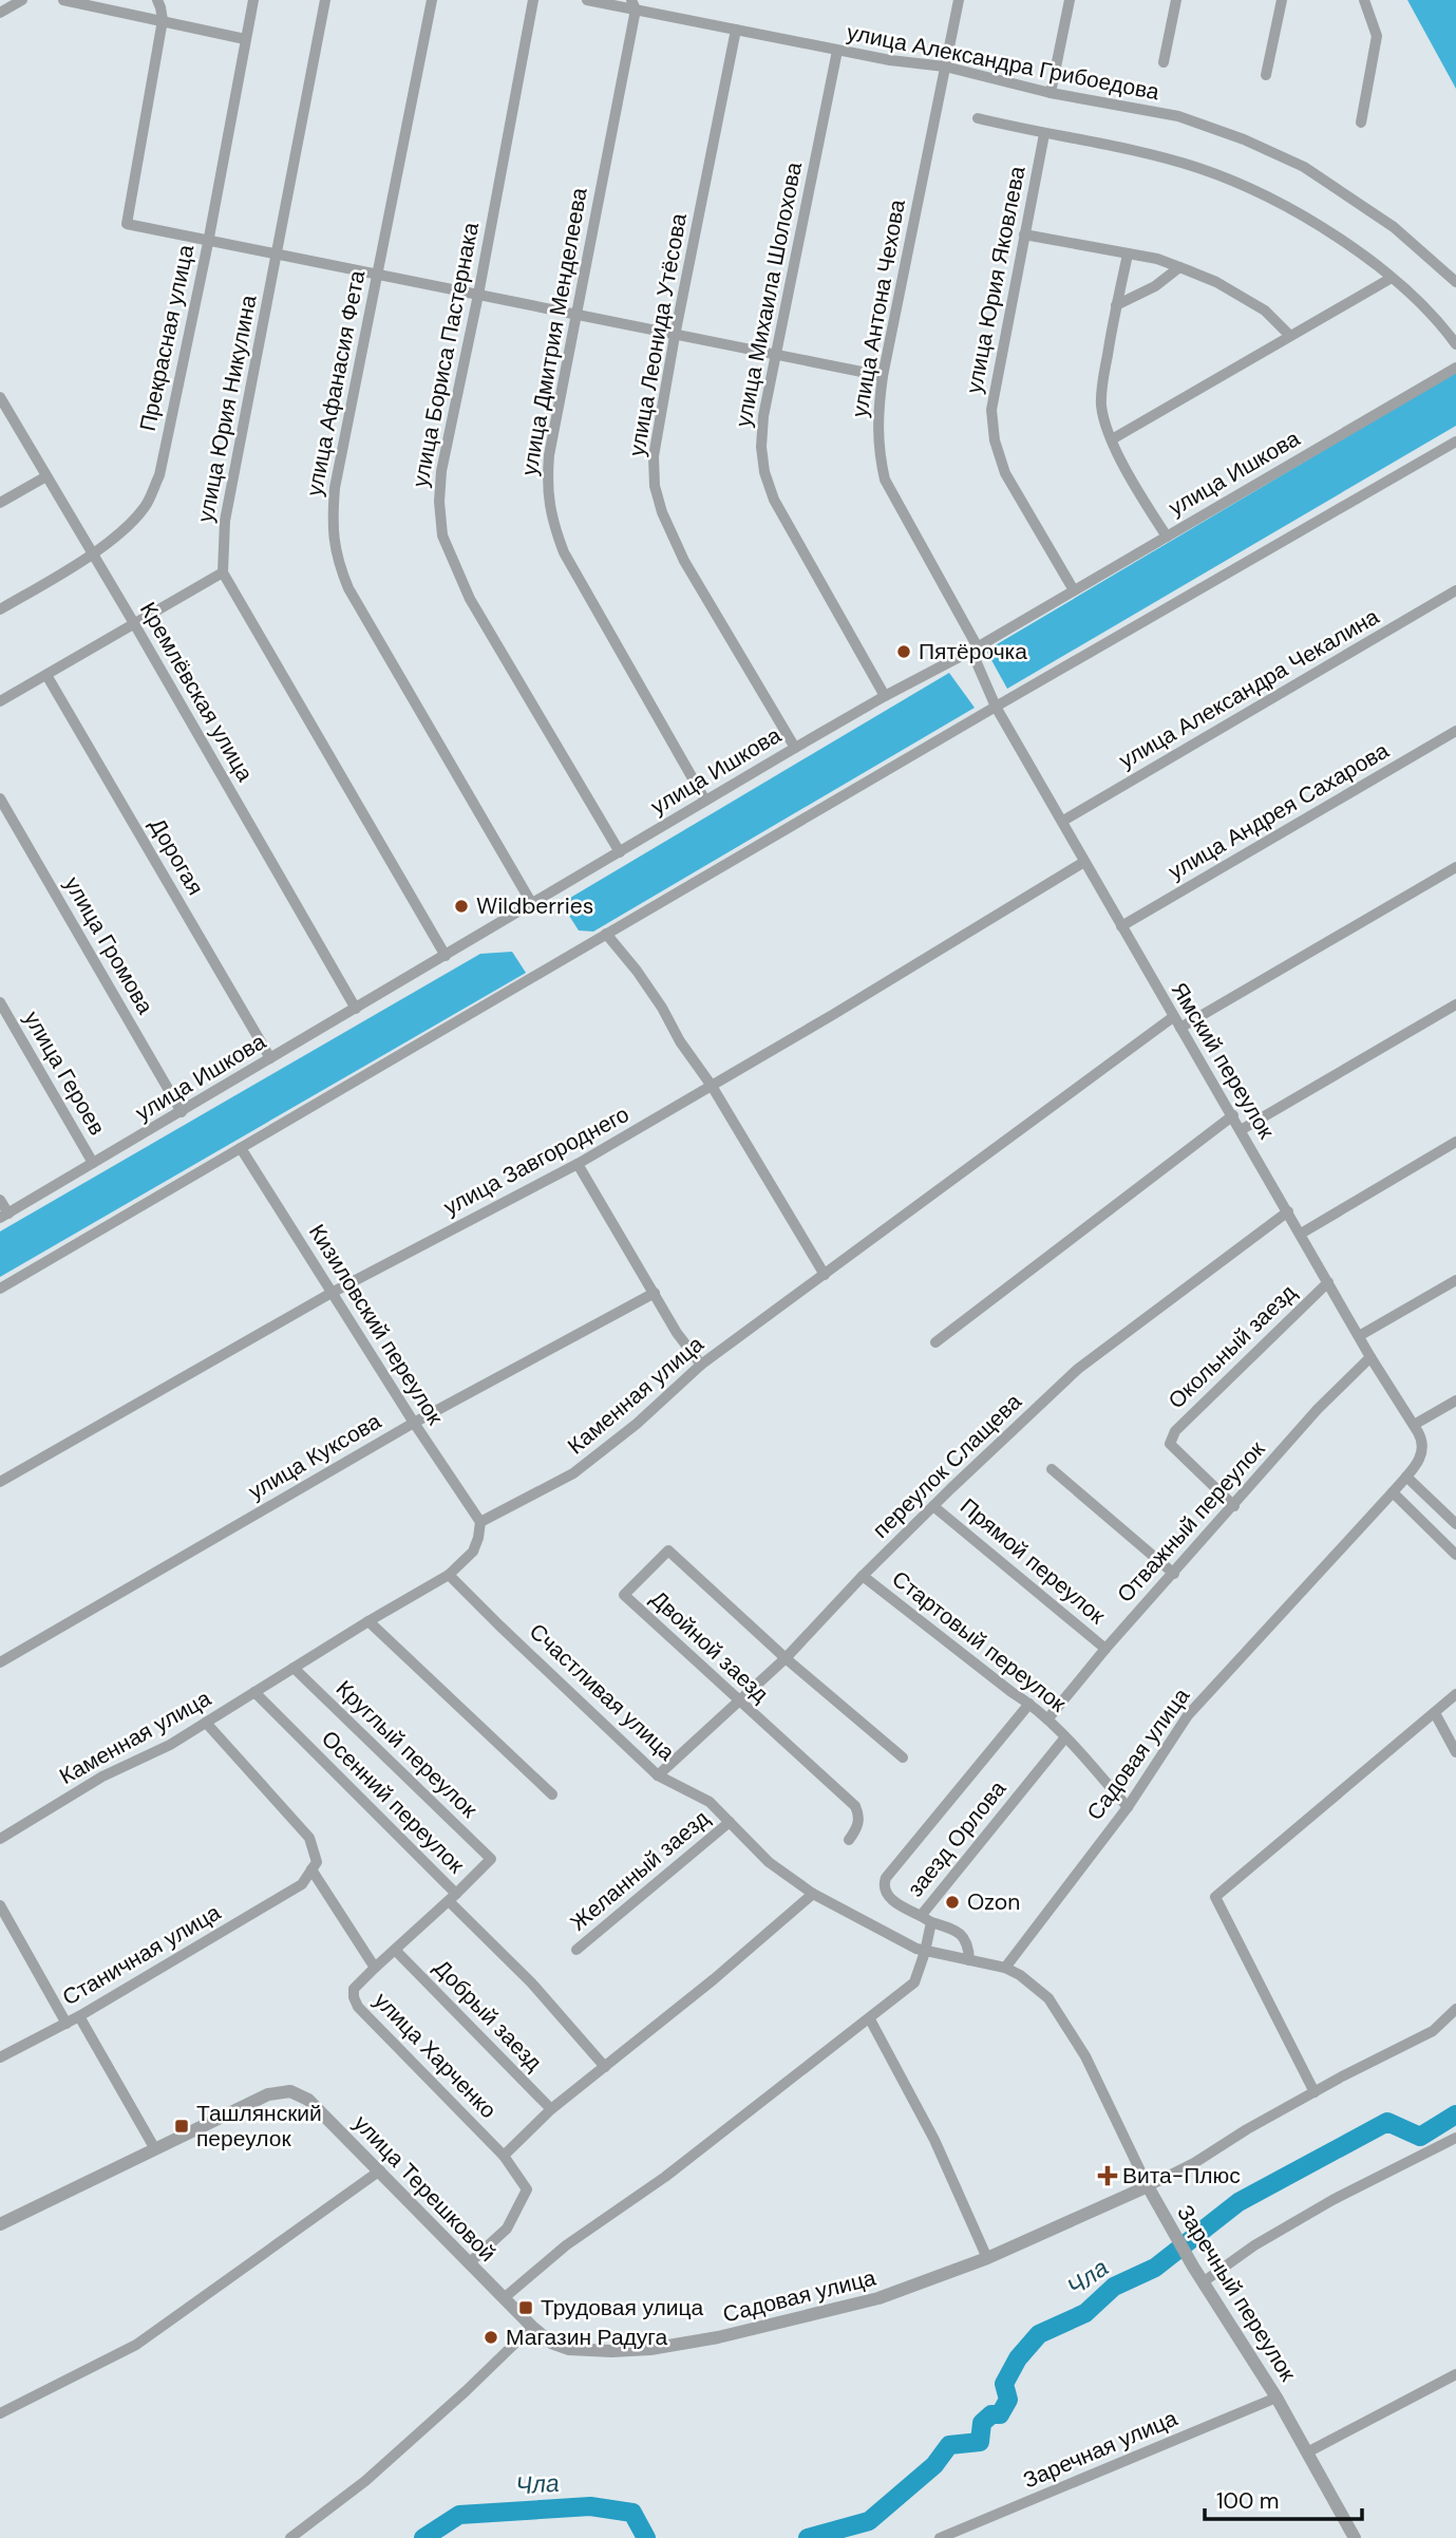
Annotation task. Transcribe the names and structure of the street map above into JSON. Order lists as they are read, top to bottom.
{
  "streets": {
    "street": [
      "улица Александра Грибоедова",
      "улица Юрия Яковлева",
      "улица Михаила Шолохова",
      "улица Антона Чехова",
      "улица Дмитрия Менделеева",
      "улица Леонида Утёсова",
      "Прекрасная улица",
      "улица Бориса Пастернака",
      "улица Афанасия Фета",
      "улица Юрия Никулина",
      "улица Ишкова",
      "улица Александра Чекалина",
      "Кремлёвская улица",
      "улица Андрея Сахарова",
      "Дорогая",
      "улица Громова",
      "Ямский переулок",
      "улица Героев",
      "улица Завгороднего",
      "Кизиловский переулок",
      "Окольный заезд",
      "Каменная улица",
      "улица Куксова",
      "переулок Слащева",
      "Отважный переулок",
      "Прямой переулок",
      "Стартовый переулок",
      "Двойной заезд",
      "Счастливая улица",
      "Круглый переулок",
      "Садовая улица",
      "Осенний переулок",
      "заезд Орлова",
      "Желанный заезд",
      "Станичная улица",
      "Добрый заезд",
      "улица Харченко",
      "улица Терешковой",
      "Заречный переулок",
      "Заречная улица"
    ]
  },
  "crossings": [
    ["улица Александра Грибоедова", "улица Михаила Шолохова"],
    ["улица Александра Грибоедова", "улица Антона Чехова"],
    ["улица Александра Грибоедова", "улица Дмитрия Менделеева"],
    ["улица Александра Грибоедова", "улица Леонида Утёсова"],
    ["улица Юрия Яковлева", "улица Ишкова"],
    ["улица Михаила Шолохова", "улица Ишкова"],
    ["улица Антона Чехова", "улица Ишкова"],
    ["улица Антона Чехова", "Ямский переулок"],
    ["улица Дмитрия Менделеева", "улица Ишкова"],
    ["улица Леонида Утёсова", "улица Ишкова"],
    ["Прекрасная улица", "Кремлёвская улица"],
    ["улица Бориса Пастернака", "улица Ишкова"],
    ["улица Афанасия Фета", "улица Ишкова"],
    ["улица Ишкова", "Кремлёвская улица"],
    ["улица Ишкова", "Дорогая"],
    ["улица Ишкова", "улица Громова"],
    ["улица Ишкова", "улица Героев"],
    ["улица Александра Чекалина", "Ямский переулок"],
    ["улица Андрея Сахарова", "Ямский переулок"],
    ["Ямский переулок", "улица Завгороднего"],
    ["Ямский переулок", "Окольный заезд"],
    ["Ямский переулок", "Каменная улица"],
    ["Ямский переулок", "переулок Слащева"],
    ["Ямский переулок", "Отважный переулок"],
    ["Ямский переулок", "Садовая улица"],
    ["улица Завгороднего", "Кизиловский переулок"],
    ["Кизиловский переулок", "Каменная улица"],
    ["Кизиловский переулок", "улица Куксова"],
    ["Окольный заезд", "Отважный переулок"],
    ["Каменная улица", "Счастливая улица"],
    ["Каменная улица", "Круглый переулок"],
    ["Каменная улица", "Осенний переулок"],
    ["переулок Слащева", "Прямой переулок"],
    ["переулок Слащева", "Стартовый переулок"],
    ["переулок Слащева", "Двойной заезд"],
    ["переулок Слащева", "Счастливая улица"],
    ["Отважный переулок", "Прямой переулок"],
    ["Отважный переулок", "Стартовый переулок"],
    ["Стартовый переулок", "Садовая улица"],
    ["Стартовый переулок", "заезд Орлова"],
    ["Счастливая улица", "Садовая улица"],
    ["Счастливая улица", "Желанный заезд"],
    ["Счастливая улица", "Заречный переулок"],
    ["Круглый переулок", "Осенний переулок"],
    ["Садовая улица", "улица Терешковой"],
    ["Садовая улица", "Заречный переулок"],
    ["Осенний переулок", "Добрый заезд"],
    ["Осенний переулок", "улица Харченко"],
    ["Станичная улица", "улица Харченко"],
    ["улица Харченко", "улица Терешковой"],
    ["Заречный переулок", "Заречная улица"]
  ],
  "water": ["Чла"],
  "places": {
    "other": [
      "Пятёрочка",
      "Wildberries",
      "Ozon",
      "Магазин Радуга"
    ],
    "transit": ["Ташлянский переулок", "Трудовая улица"],
    "health": ["Вита-Плюс"]
  },
  "scale_bar": "100 m"
}
